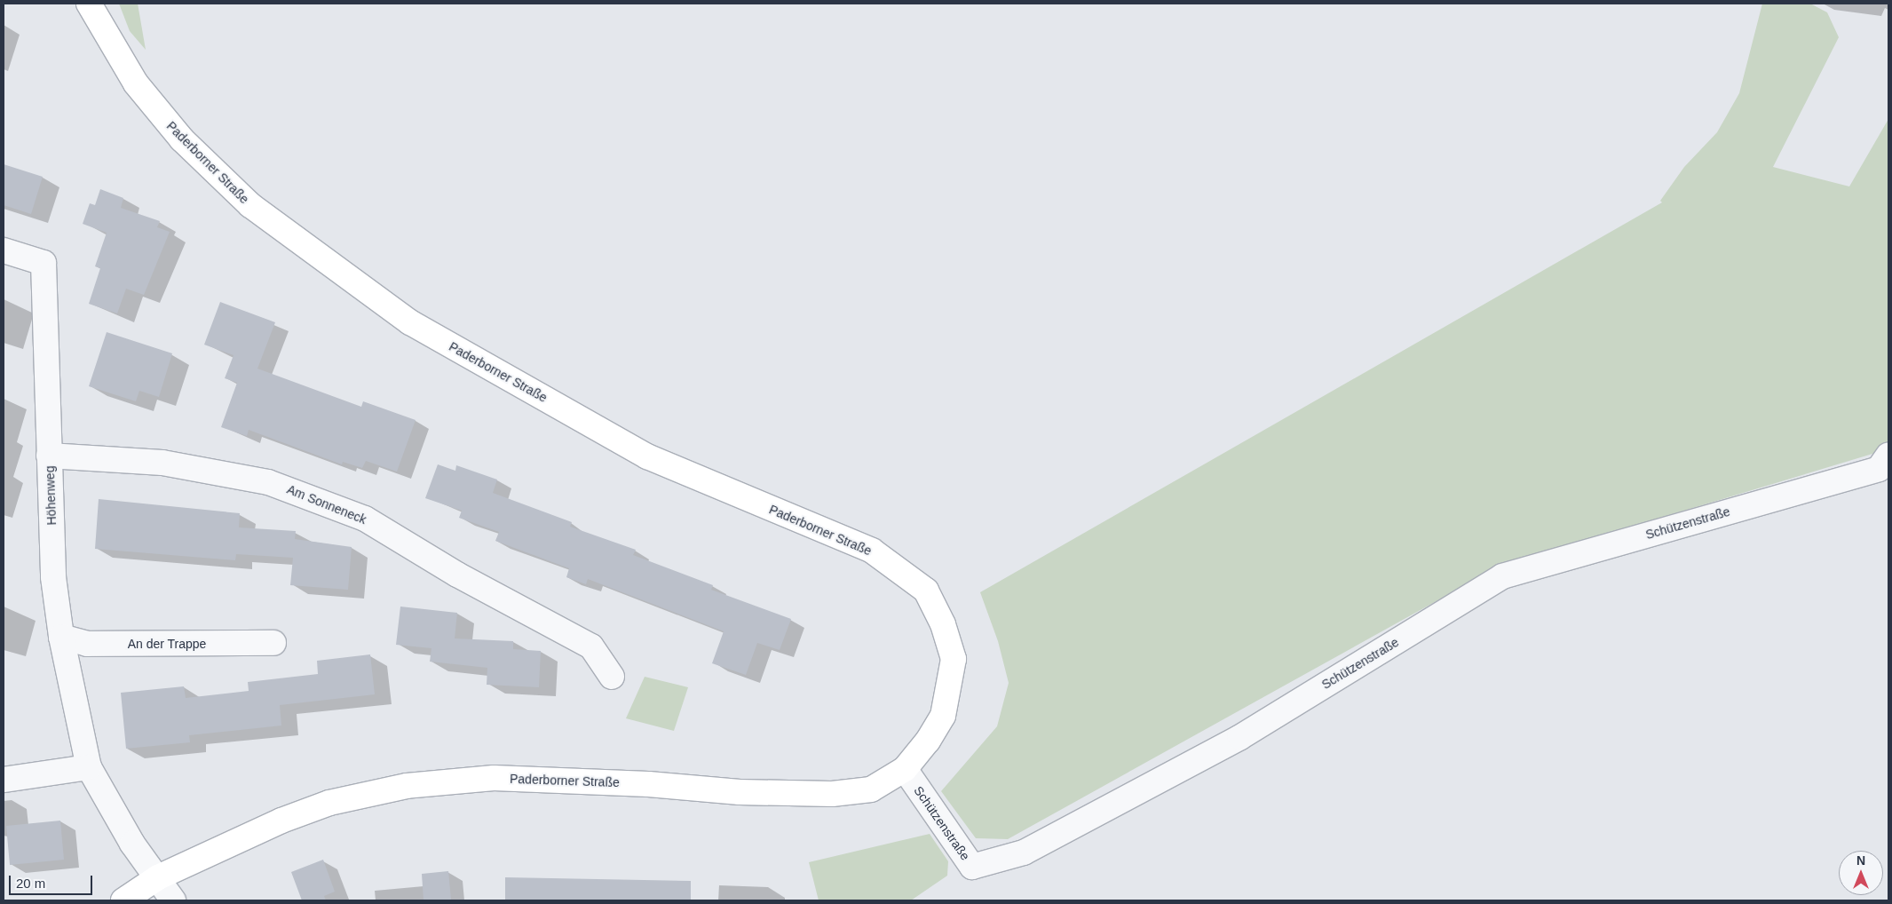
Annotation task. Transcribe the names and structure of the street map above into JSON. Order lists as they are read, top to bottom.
{
  "streets": {
    "main road": ["Paderborner Straße"],
    "street": [
      "Höhenweg",
      "Am Sonneneck",
      "Schützenstraße",
      "An der Trappe"
    ]
  },
  "crossings": [
    ["Paderborner Straße", "Höhenweg"],
    ["Paderborner Straße", "Schützenstraße"],
    ["Höhenweg", "Am Sonneneck"],
    ["Höhenweg", "An der Trappe"]
  ],
  "scale_bar": "20 m",
  "north": "top"
}
